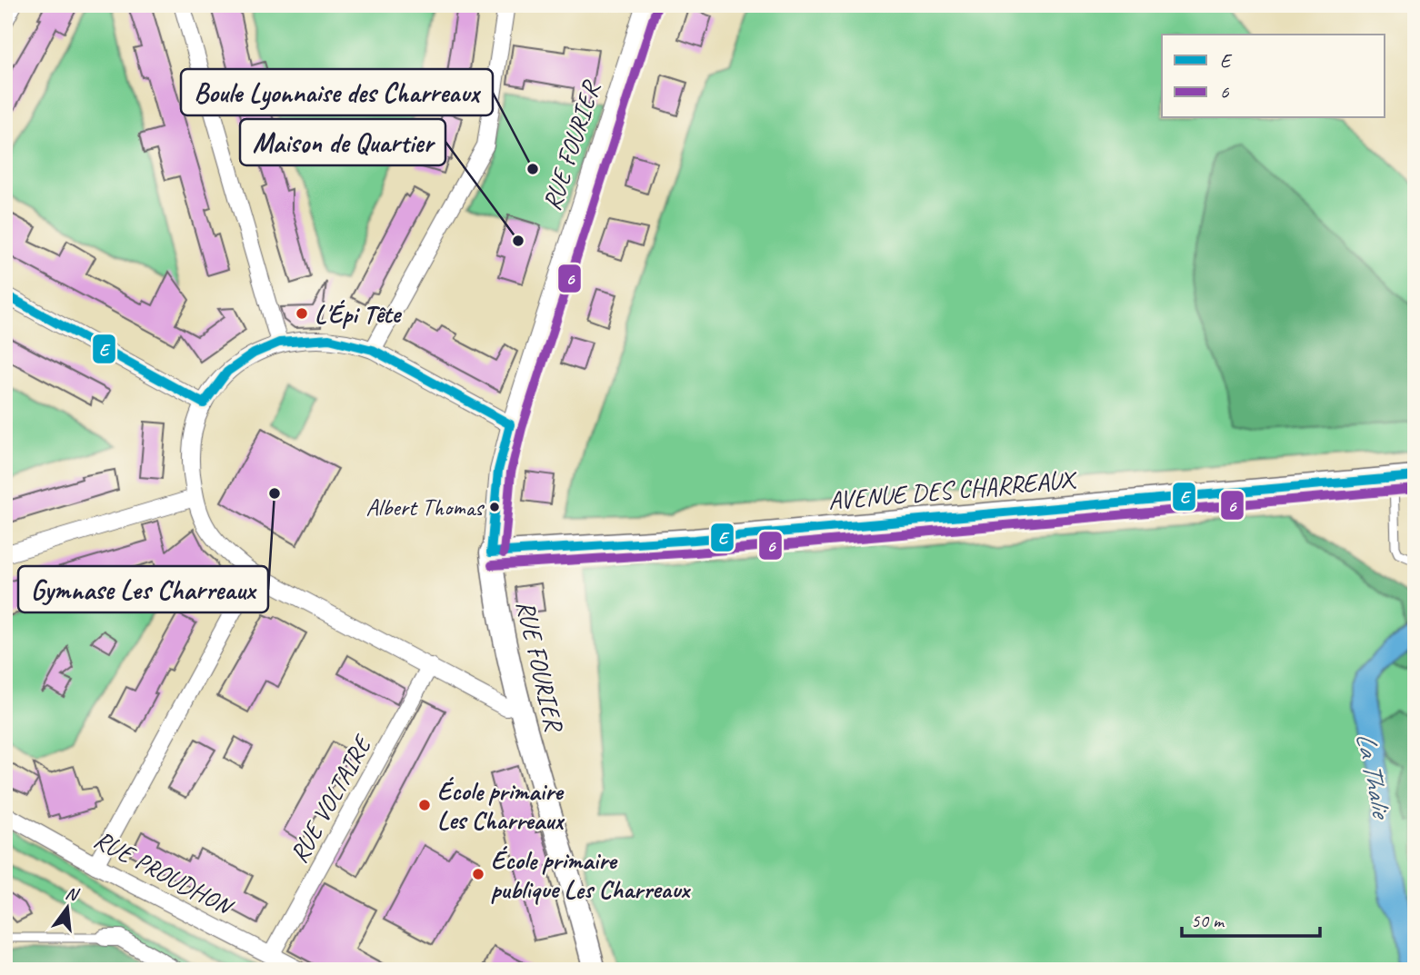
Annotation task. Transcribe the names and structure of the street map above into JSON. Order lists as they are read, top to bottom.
{
  "streets": {
    "main road": ["RUE FOURIER", "AVENUE DES CHARREAUX"],
    "street": ["RUE VOLTAIRE", "RUE PROUDHON"]
  },
  "crossings": [
    ["RUE FOURIER", "AVENUE DES CHARREAUX"],
    ["RUE VOLTAIRE", "RUE PROUDHON"]
  ],
  "water": ["La Thalie"],
  "places": [
    "Boule Lyonnaise des Charreaux",
    "Maison de Quartier",
    "L'Épi Tête",
    "Gymnase Les Charreaux",
    "Albert Thomas",
    "École primaire Les Charreaux",
    "École primaire publique Les Charreaux"
  ],
  "lines": ["transit line 6", "transit line E"],
  "legend": ["E", "6"],
  "scale_bar": "50 m",
  "north": "top"
}
